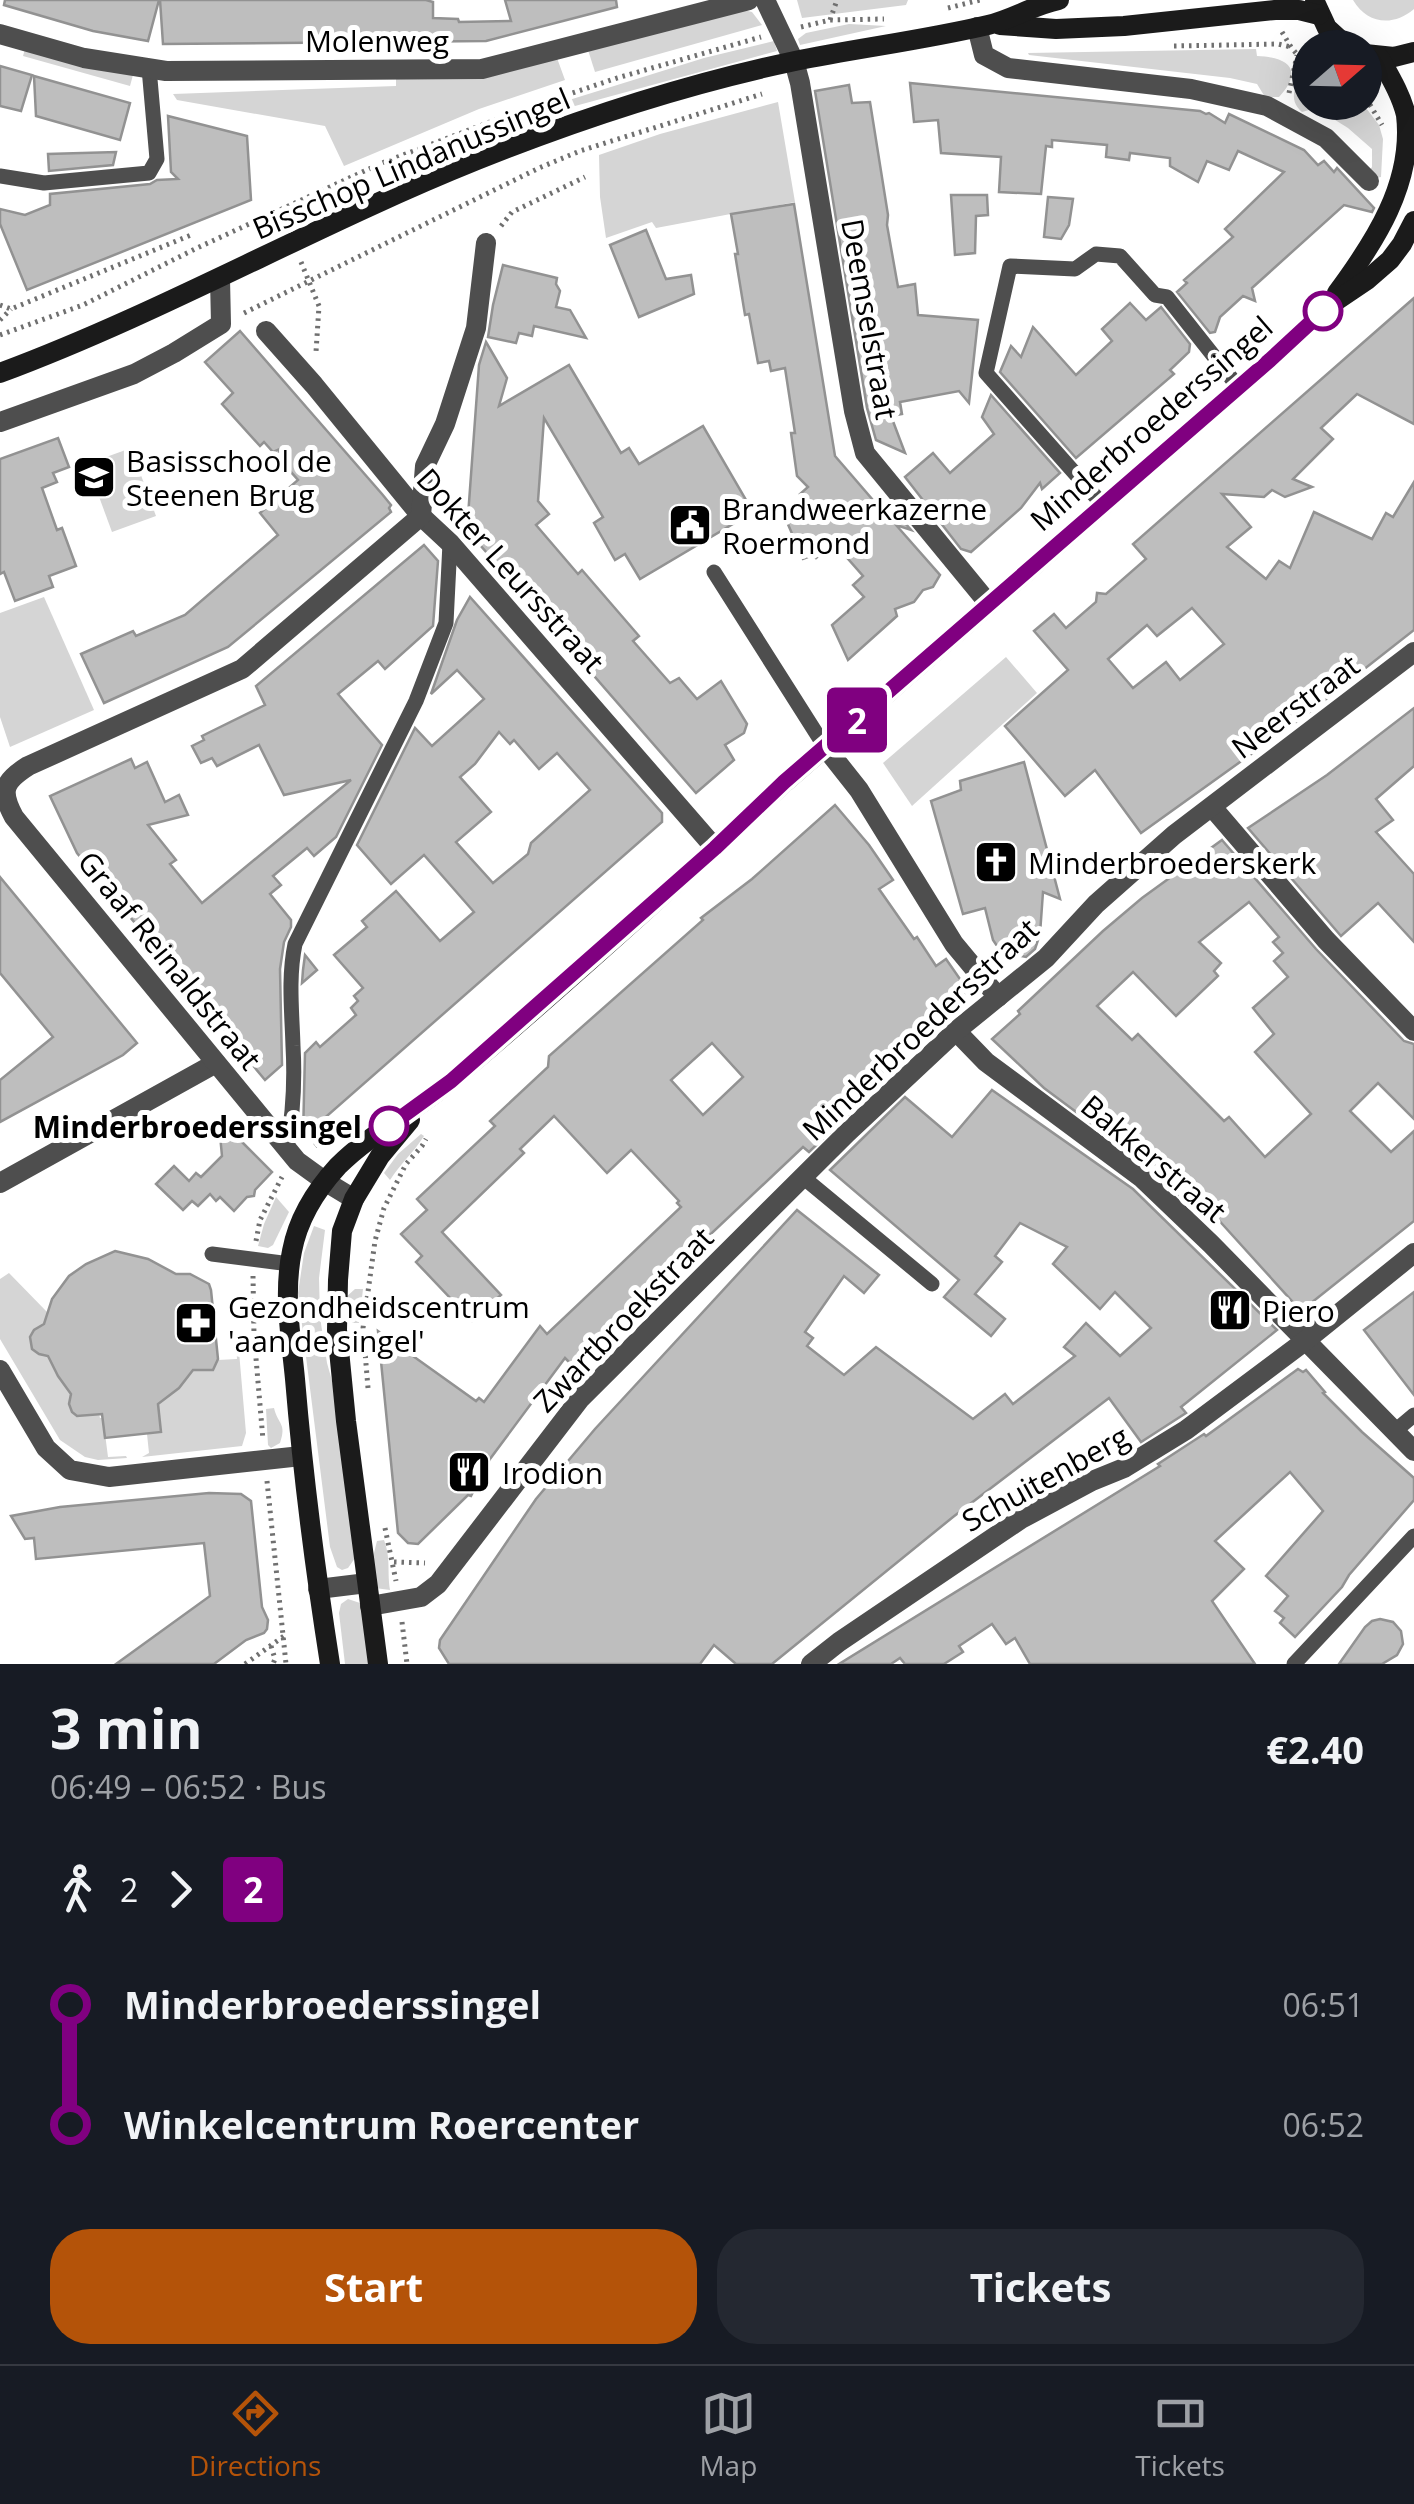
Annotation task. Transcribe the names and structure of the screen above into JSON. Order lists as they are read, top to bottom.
{
  "streets": {
    "main road": ["Bisschop Lindanussingel", "Minderbroederssingel"],
    "street": [
      "Molenweg",
      "Deemselstraat",
      "Dokter Leursstraat",
      "Neerstraat",
      "Graaf Reinaldstraat",
      "Minderbroedersstraat",
      "Bakkerstraat",
      "Zwartbroekstraat",
      "Schuitenberg"
    ]
  },
  "crossings": [
    ["Bisschop Lindanussingel", "Deemselstraat"],
    ["Deemselstraat", "Minderbroederssingel"],
    ["Minderbroederssingel", "Dokter Leursstraat"],
    ["Minderbroederssingel", "Graaf Reinaldstraat"],
    ["Minderbroederssingel", "Zwartbroekstraat"],
    ["Neerstraat", "Minderbroedersstraat"],
    ["Minderbroedersstraat", "Bakkerstraat"],
    ["Minderbroedersstraat", "Zwartbroekstraat"],
    ["Bakkerstraat", "Schuitenberg"]
  ],
  "places": {
    "school or university": ["Basisschool de Steenen Brug"],
    "public building": ["Brandweerkazerne Roermond"],
    "church": ["Minderbroederskerk"],
    "other": ["Minderbroederssingel"],
    "restaurant": ["Piero", "Irodion"],
    "pharmacy": ["Gezondheidscentrum 'aan de singel'"]
  },
  "lines": ["bus line 2"],
  "north": "right",
  "page": {
    "on_map": "2",
    "heading": ["3 min", "06:49 – 06:52 · Bus", "€2.40"],
    "legs": ["2", "2"],
    "list": [
      {
        "name": "Minderbroederssingel",
        "value": "06:51"
      },
      {
        "name": "Winkelcentrum Roercenter",
        "value": "06:52"
      }
    ],
    "buttons": ["Start", "Tickets"],
    "tabs": ["Directions", "Map", "Tickets"]
  }
}
